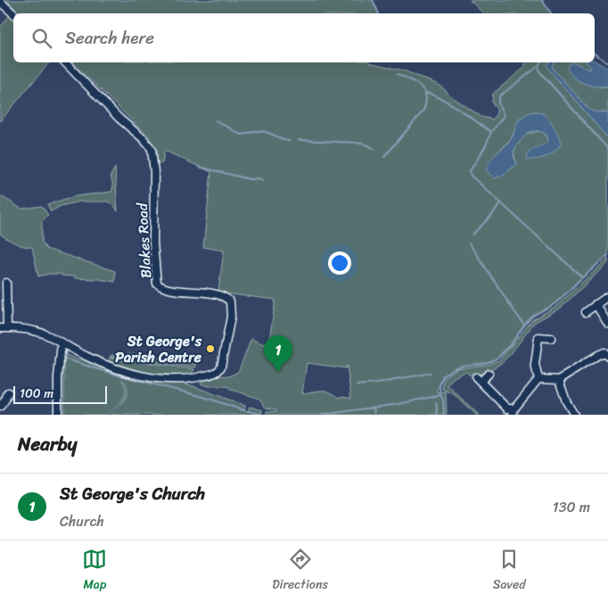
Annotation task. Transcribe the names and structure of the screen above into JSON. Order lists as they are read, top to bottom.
{
  "streets": {
    "street": ["Blakes Road"]
  },
  "places": ["St George's Parish Centre"],
  "scale_bar": "100 m",
  "page": {
    "search": "Search here",
    "pins": "1",
    "scale": "100 m",
    "heading": "Nearby",
    "list": [
      {
        "mark": "1",
        "name": "St George's Church",
        "note": "Church",
        "value": "130 m"
      }
    ],
    "nav": ["Map", "Directions", "Saved"]
  }
}
